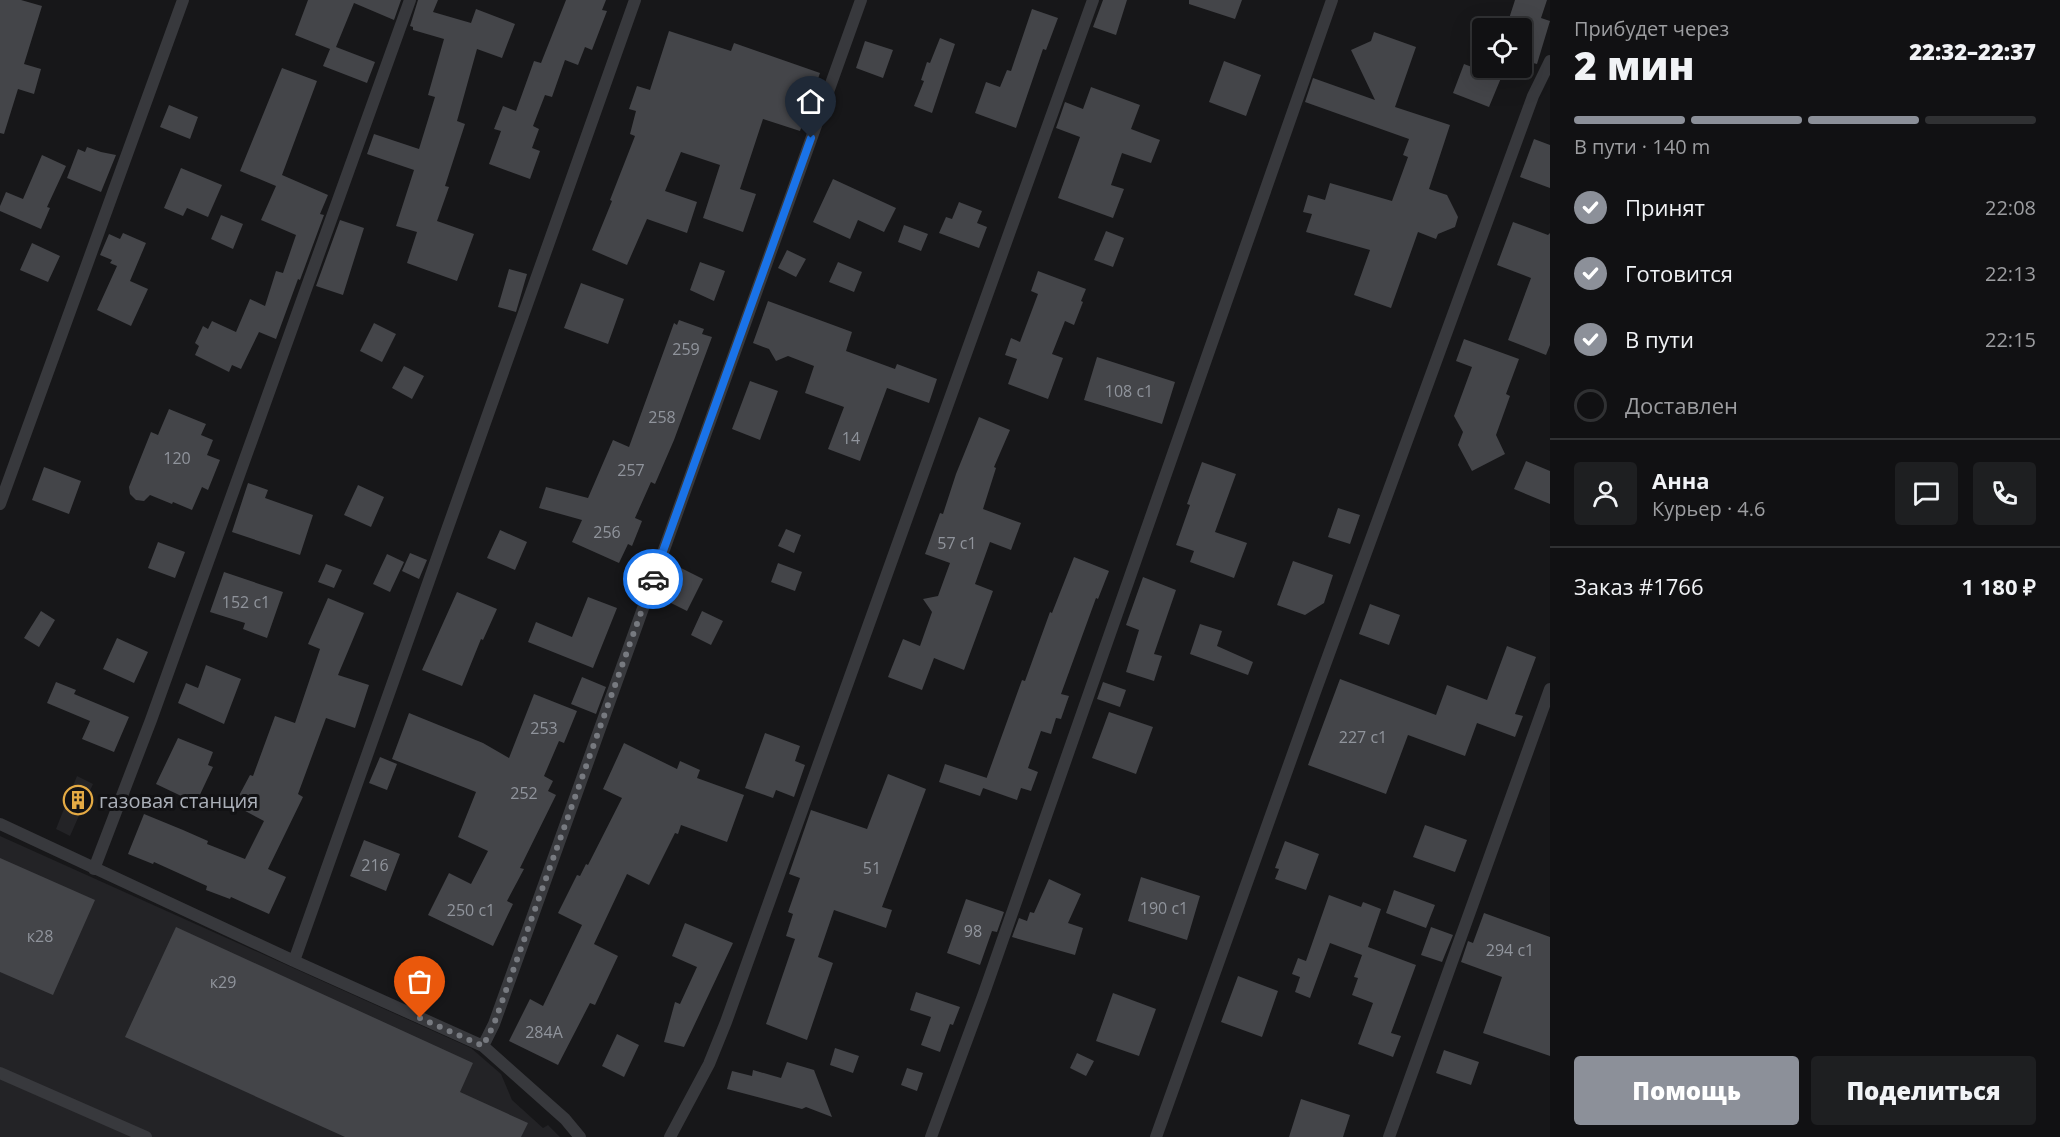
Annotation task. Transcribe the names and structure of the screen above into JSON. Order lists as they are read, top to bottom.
{
  "places": {
    "building": ["газовая станция"]
  },
  "house_numbers": [
    "259",
    "108 с1",
    "258",
    "14",
    "120",
    "257",
    "256",
    "57 с1",
    "152 с1",
    "253",
    "227 с1",
    "252",
    "216",
    "51",
    "190 с1",
    "250 с1",
    "98",
    "к28",
    "294 с1",
    "к29",
    "284А"
  ],
  "page": {
    "heading": ["2 мин", "Прибудет через", "22:32–22:37"],
    "panel": [
      "Анна",
      "Курьер · 4.6",
      "Заказ #1766",
      "1 180 ₽"
    ],
    "bar": "В пути · 140 m",
    "list": [
      ["Принят", "22:08"],
      ["Готовится", "22:13"],
      ["В пути", "22:15"],
      "Доставлен"
    ],
    "buttons": ["Помощь", "Поделиться"]
  }
}
